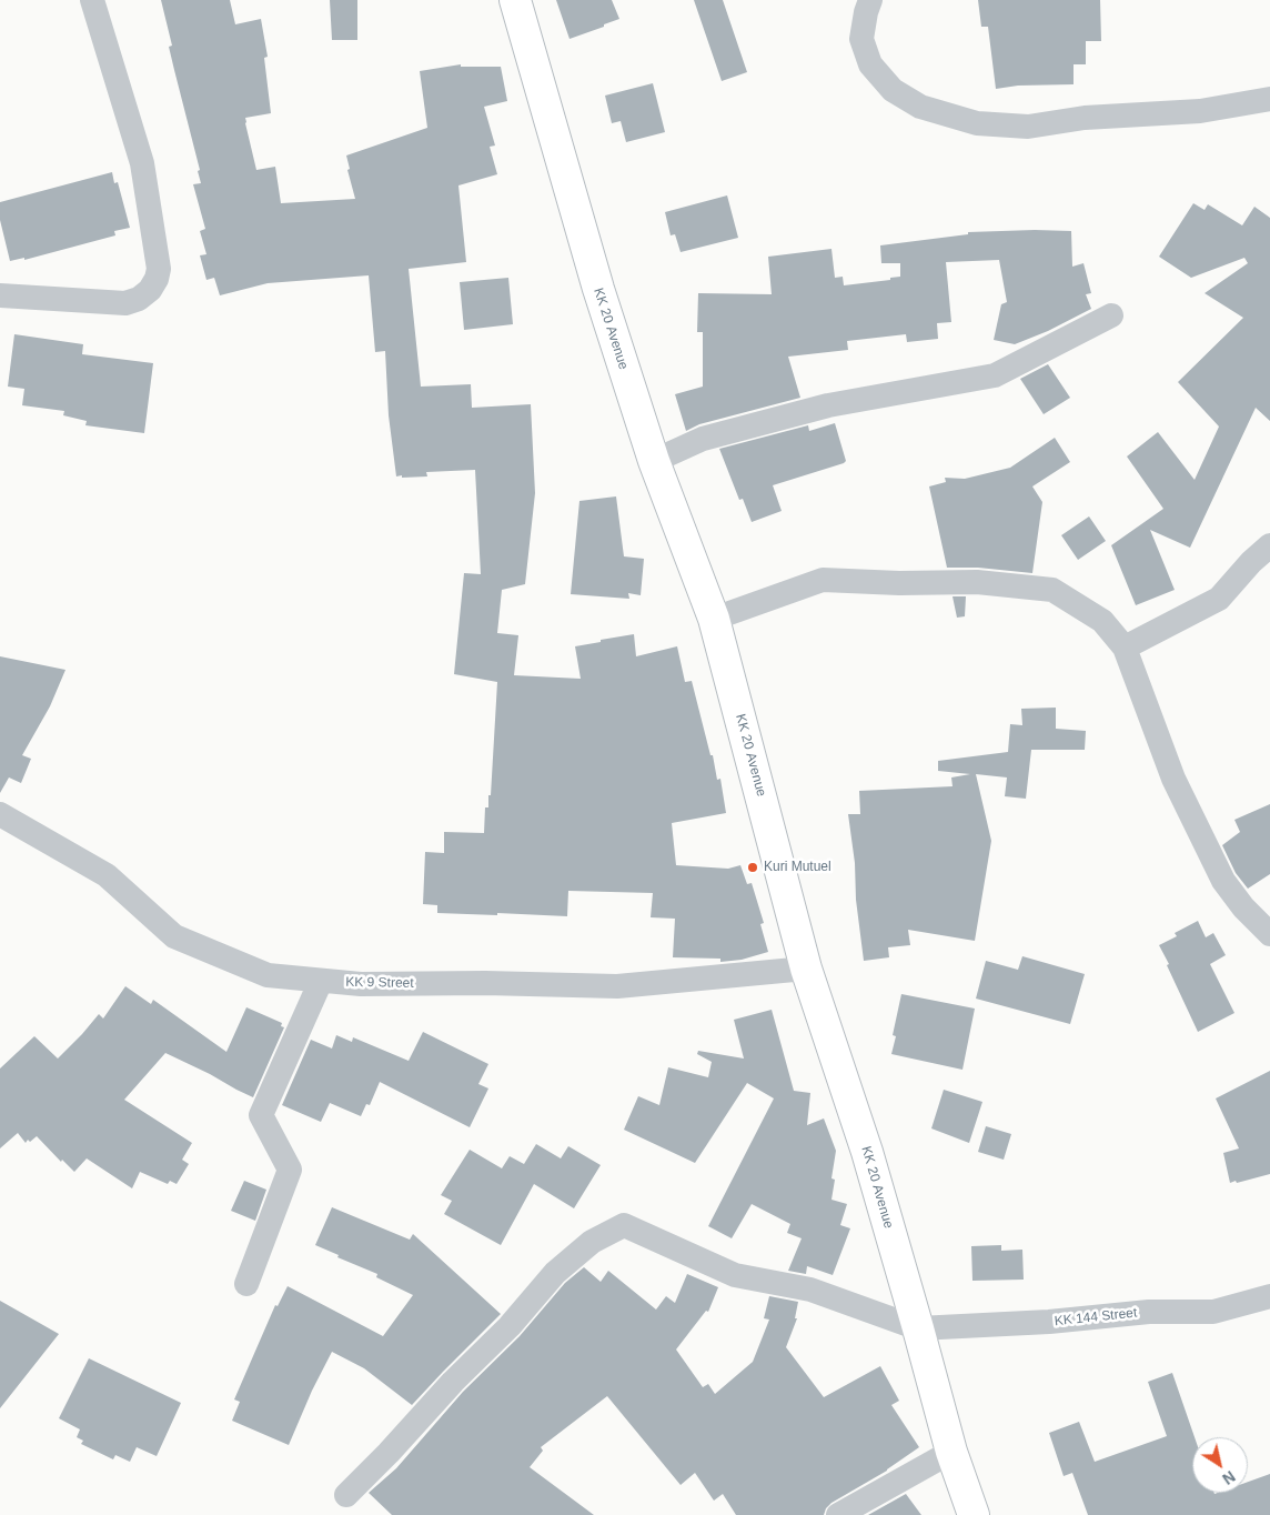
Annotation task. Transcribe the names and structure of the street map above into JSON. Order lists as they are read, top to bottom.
{
  "streets": {
    "main road": ["KK 20 Avenue"],
    "street": ["KK 9 Street", "KK 144 Street"]
  },
  "crossings": [
    ["KK 20 Avenue", "KK 9 Street"],
    ["KK 20 Avenue", "KK 144 Street"]
  ],
  "places": ["Kuri Mutuel"],
  "north": "bottom right"
}
